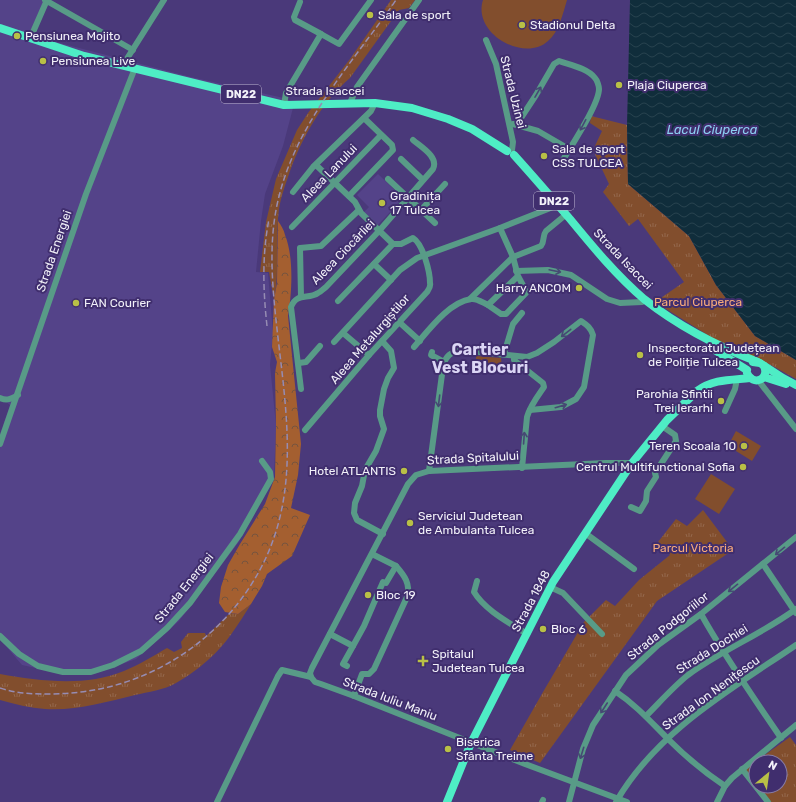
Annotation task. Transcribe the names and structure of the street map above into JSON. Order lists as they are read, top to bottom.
{
  "streets": {
    "main road": ["Strada Isaccei", "DN22", "Strada 1848"],
    "street": [
      "Strada Uzinei",
      "Aleea Lanului",
      "Strada Energiei",
      "Aleea Ciocârliei",
      "Aleea Metalurgiștilor",
      "Strada Spitalului",
      "Strada Podgoriilor",
      "Strada Dochiei",
      "Strada Ion Nenițescu",
      "Strada Iuliu Maniu"
    ]
  },
  "crossings": [
    ["Strada Isaccei", "Strada Uzinei"],
    ["Strada Isaccei", "Strada Energiei"],
    ["Strada Spitalului", "Strada 1848"],
    ["Strada Spitalului", "Strada Iuliu Maniu"],
    ["Strada 1848", "Strada Iuliu Maniu"],
    ["Strada Podgoriilor", "Strada Iuliu Maniu"],
    ["Strada Ion Nenițescu", "Strada Iuliu Maniu"]
  ],
  "one_way": ["Strada Podgoriilor"],
  "districts": ["Cartier Vest Blocuri"],
  "water": ["Lacul Ciuperca"],
  "parks": ["Parcul Ciuperca", "Parcul Victoria"],
  "places": {
    "other": [
      "Sala de sport",
      "Stadionul Delta",
      "Pensiunea Mojito",
      "Pensiunea Live",
      "Plaja Ciuperca",
      "Sala de sport CSS TULCEA",
      "Gradinița 17 Tulcea",
      "Harry ANCOM",
      "FAN Courier",
      "Inspectoratul Județean de Poliție Tulcea",
      "Parohia Sfintii Trei Ierarhi",
      "Teren Scoala 10",
      "Centrul Multifunctional Sofia",
      "Hotel ATLANTIS",
      "Serviciul Judetean de Ambulanta Tulcea",
      "Bloc 19",
      "Bloc 6",
      "Biserica Sfânta Treime"
    ],
    "health": ["Spitalul Judetean Tulcea"]
  },
  "north": "top right"
}
